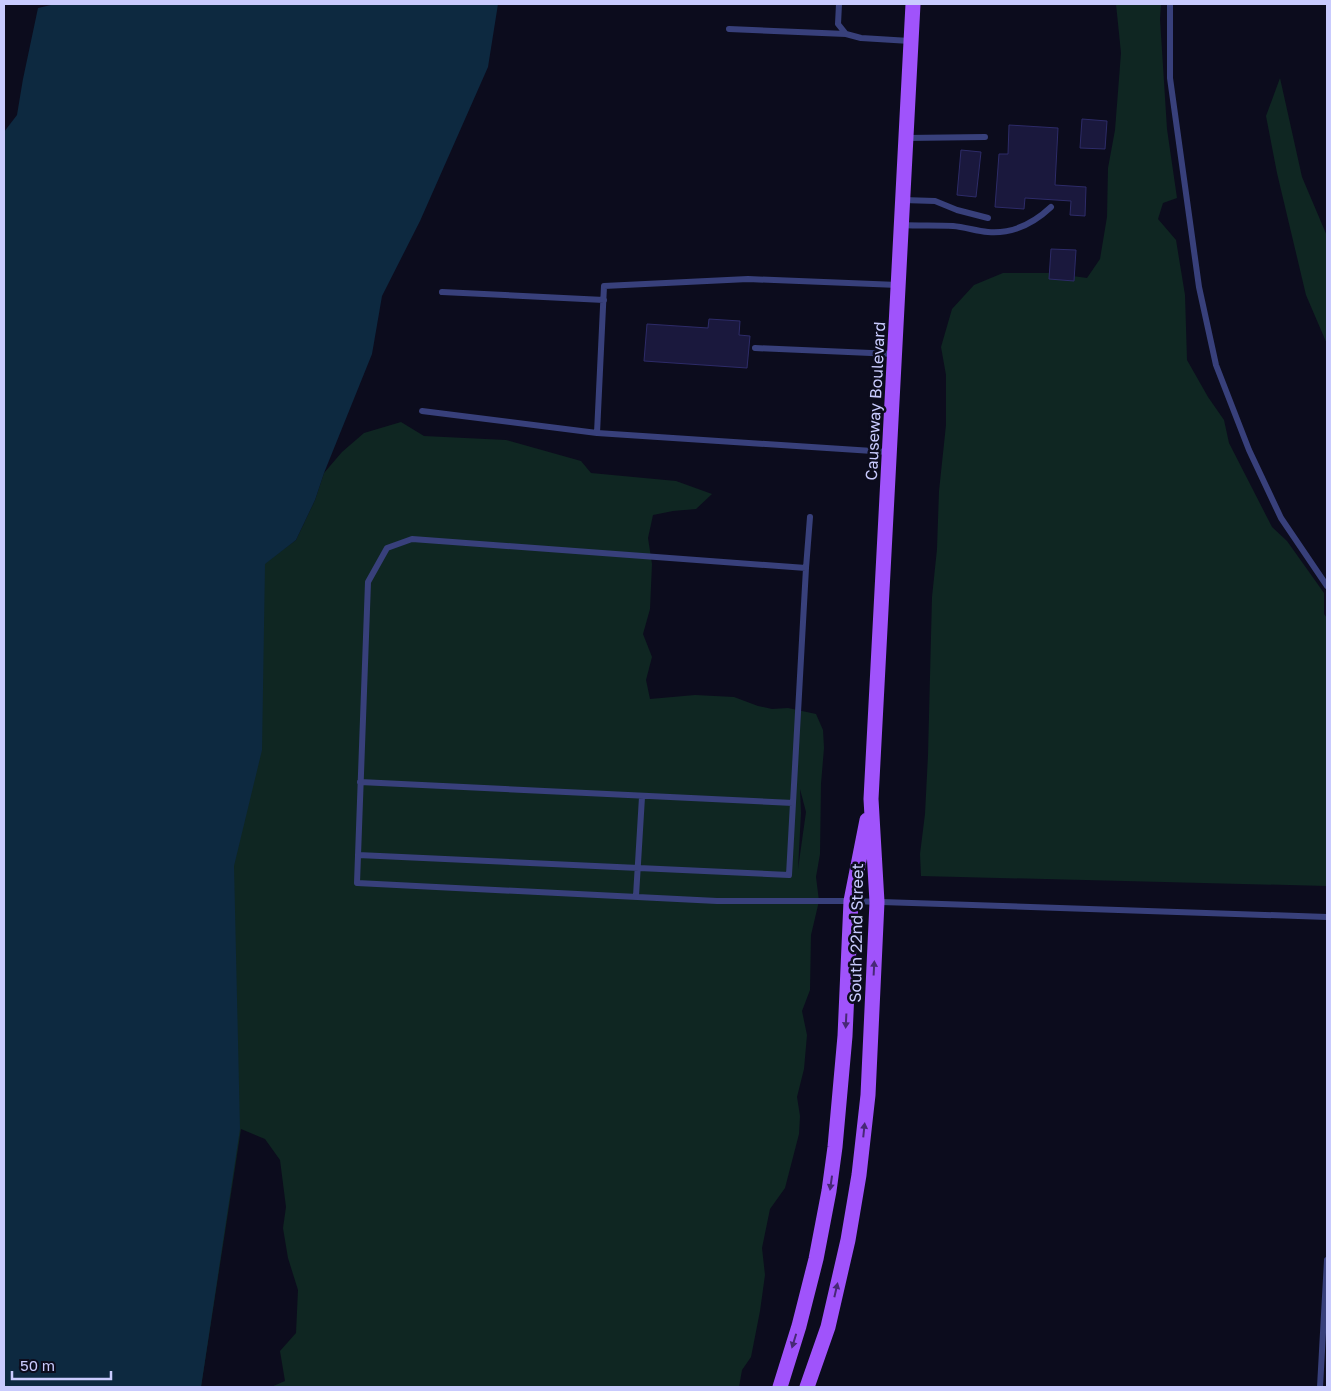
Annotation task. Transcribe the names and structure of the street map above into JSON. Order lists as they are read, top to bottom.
{
  "streets": {
    "main road": ["Causeway Boulevard", "South 22nd Street"]
  },
  "crossings": [
    ["Causeway Boulevard", "South 22nd Street"]
  ],
  "scale_bar": "50 m"
}
